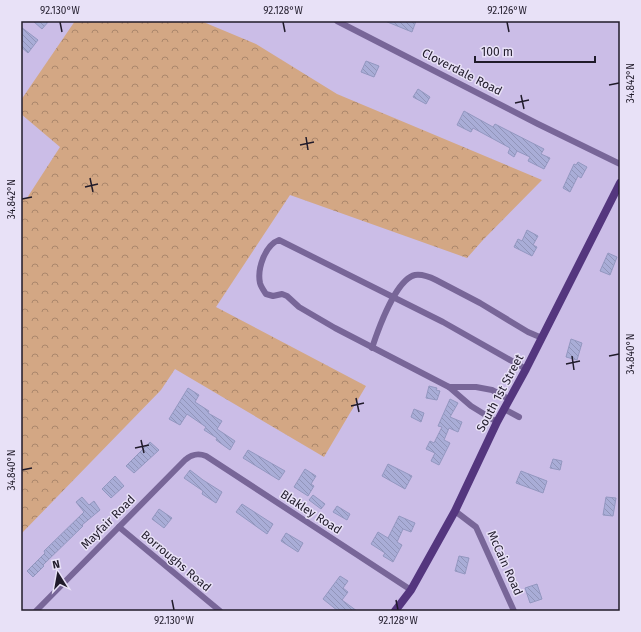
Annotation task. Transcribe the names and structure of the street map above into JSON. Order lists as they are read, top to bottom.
{
  "streets": {
    "main road": ["South 1st Street"],
    "street": [
      "Cloverdale Road",
      "Blakley Road",
      "Mayfair Road",
      "Borroughs Road",
      "McCain Road"
    ]
  },
  "crossings": [
    ["South 1st Street", "Blakley Road"],
    ["South 1st Street", "McCain Road"],
    ["Blakley Road", "Mayfair Road"],
    ["Mayfair Road", "Borroughs Road"]
  ],
  "scale_bar": "100 m",
  "north": "top",
  "coordinates": [
    "92.130°W",
    "92.128°W",
    "92.126°W",
    "34.842°N",
    "34.840°N"
  ]
}
